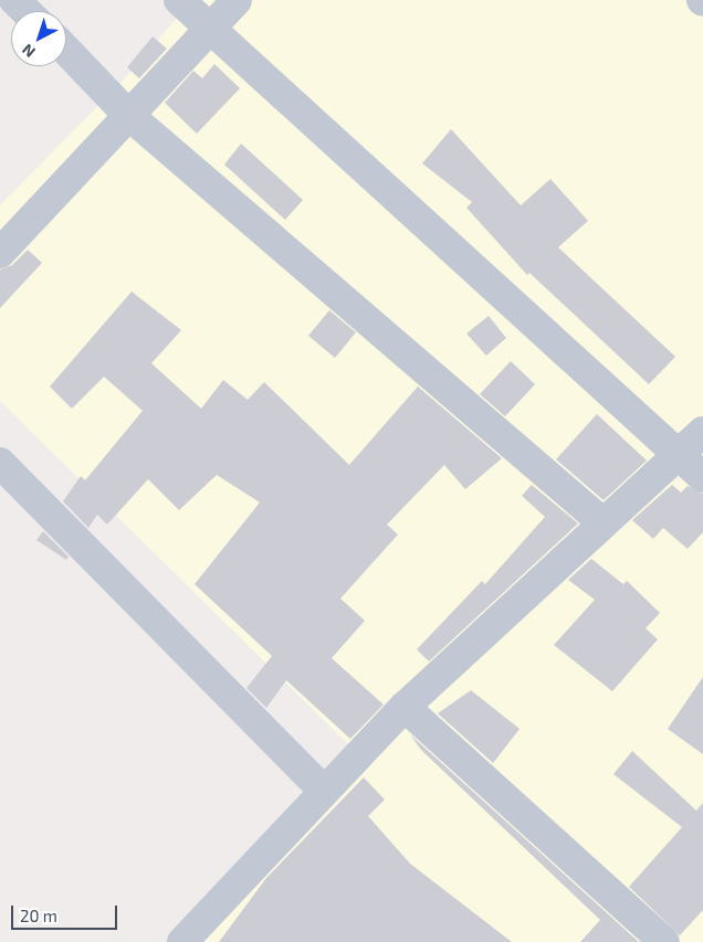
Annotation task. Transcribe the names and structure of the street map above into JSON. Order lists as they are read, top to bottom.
{
  "scale_bar": "20 m",
  "north": "bottom left"
}
